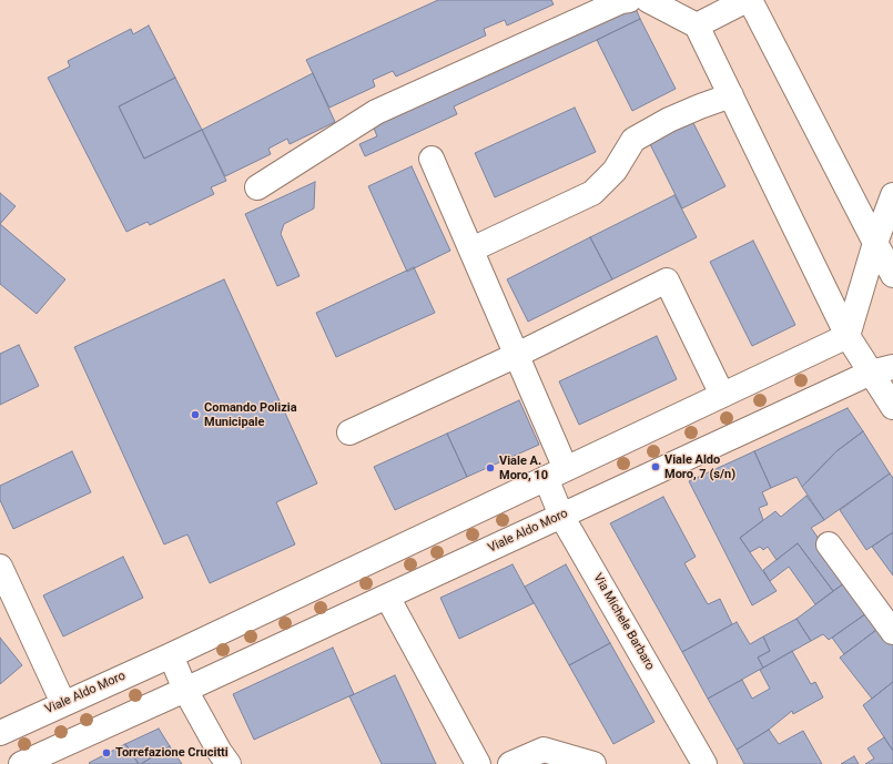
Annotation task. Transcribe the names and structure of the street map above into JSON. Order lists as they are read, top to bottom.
{
  "streets": {
    "street": ["Viale Aldo Moro", "Via Michele Barbaro"]
  },
  "crossings": [
    ["Viale Aldo Moro", "Via Michele Barbaro"]
  ],
  "places": [
    "Comando Polizia Municipale",
    "Viale Aldo Moro, 7 (s/n)",
    "Viale A. Moro, 10",
    "Torrefazione Crucitti"
  ]
}
